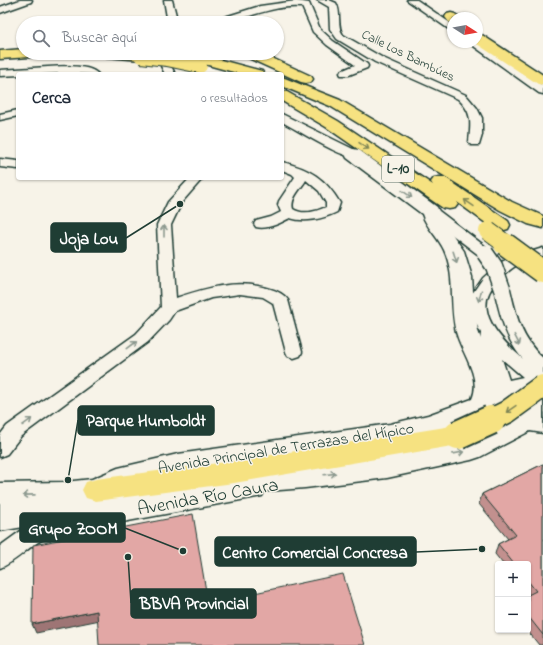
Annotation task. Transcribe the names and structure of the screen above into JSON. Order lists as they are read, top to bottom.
{
  "streets": {
    "highway": ["L-10"],
    "main road": ["Avenida Principal de Terrazas del Hípico"],
    "street": ["Calle Los Bambúes", "Avenida Río Caura"]
  },
  "crossings": [
    ["Avenida Principal de Terrazas del Hípico", "Avenida Río Caura"]
  ],
  "one_way": ["Avenida Principal de Terrazas del Hípico"],
  "places": [
    "Joja Lou",
    "Parque Humboldt",
    "Centro Comercial Concresa",
    "Grupo ZOOM",
    "BBVA Provincial"
  ],
  "north": "right",
  "page": {
    "search": "Buscar aquí",
    "heading": ["Cerca", "0 resultados"],
    "map_buttons": ["+", "−"]
  }
}
